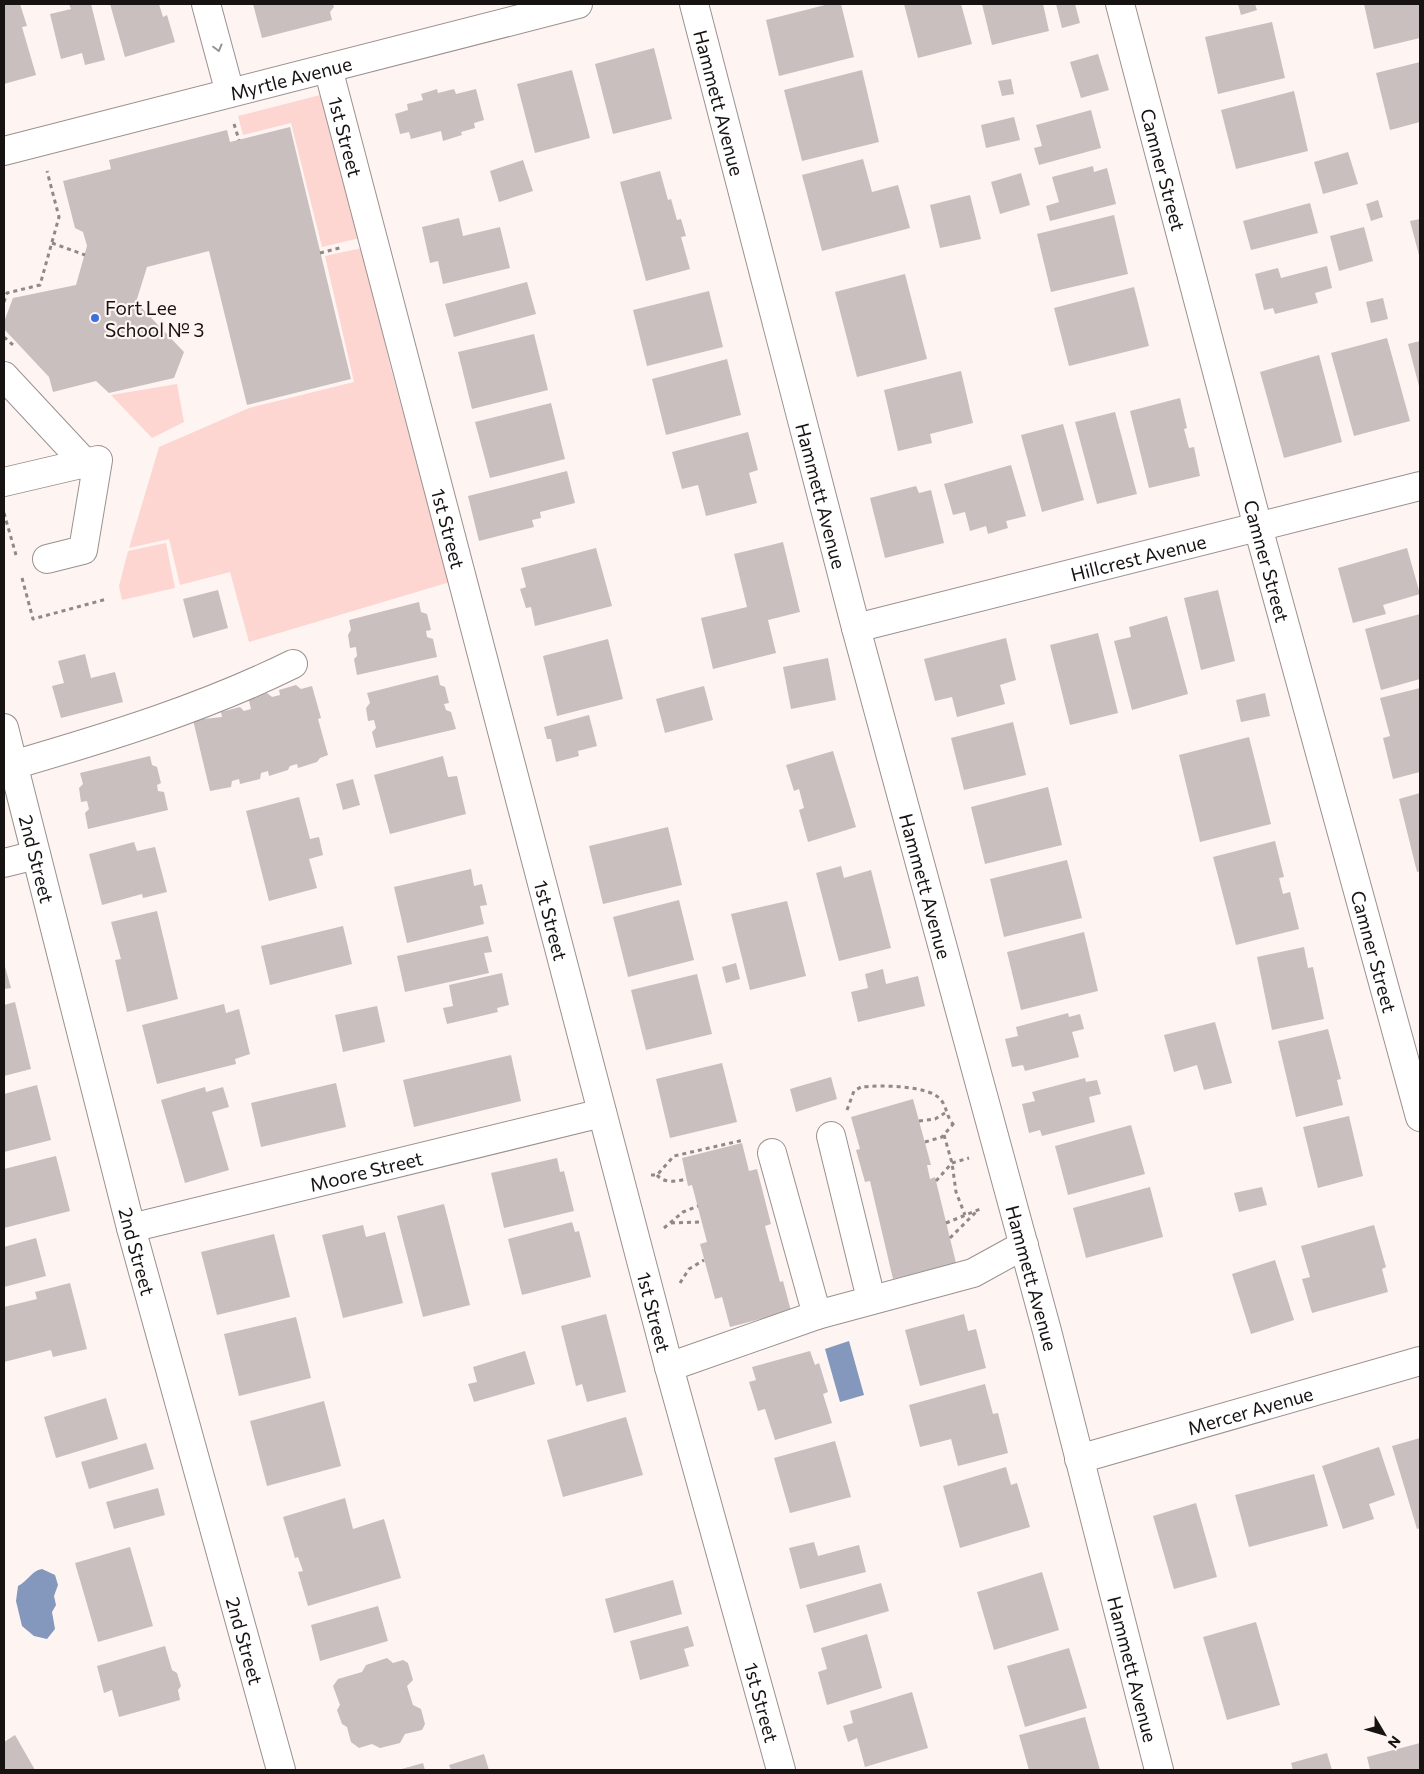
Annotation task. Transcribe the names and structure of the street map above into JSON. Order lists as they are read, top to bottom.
{
  "streets": {
    "street": [
      "Myrtle Avenue",
      "Hammett Avenue",
      "1st Street",
      "Camner Street",
      "Hillcrest Avenue",
      "2nd Street",
      "Moore Street",
      "Mercer Avenue"
    ]
  },
  "crossings": [
    ["Myrtle Avenue", "1st Street"],
    ["Hammett Avenue", "Hillcrest Avenue"],
    ["Hammett Avenue", "Mercer Avenue"],
    ["1st Street", "Moore Street"],
    ["Camner Street", "Hillcrest Avenue"],
    ["2nd Street", "Moore Street"]
  ],
  "places": ["Fort Lee School № 3"],
  "north": "bottom right"
}
